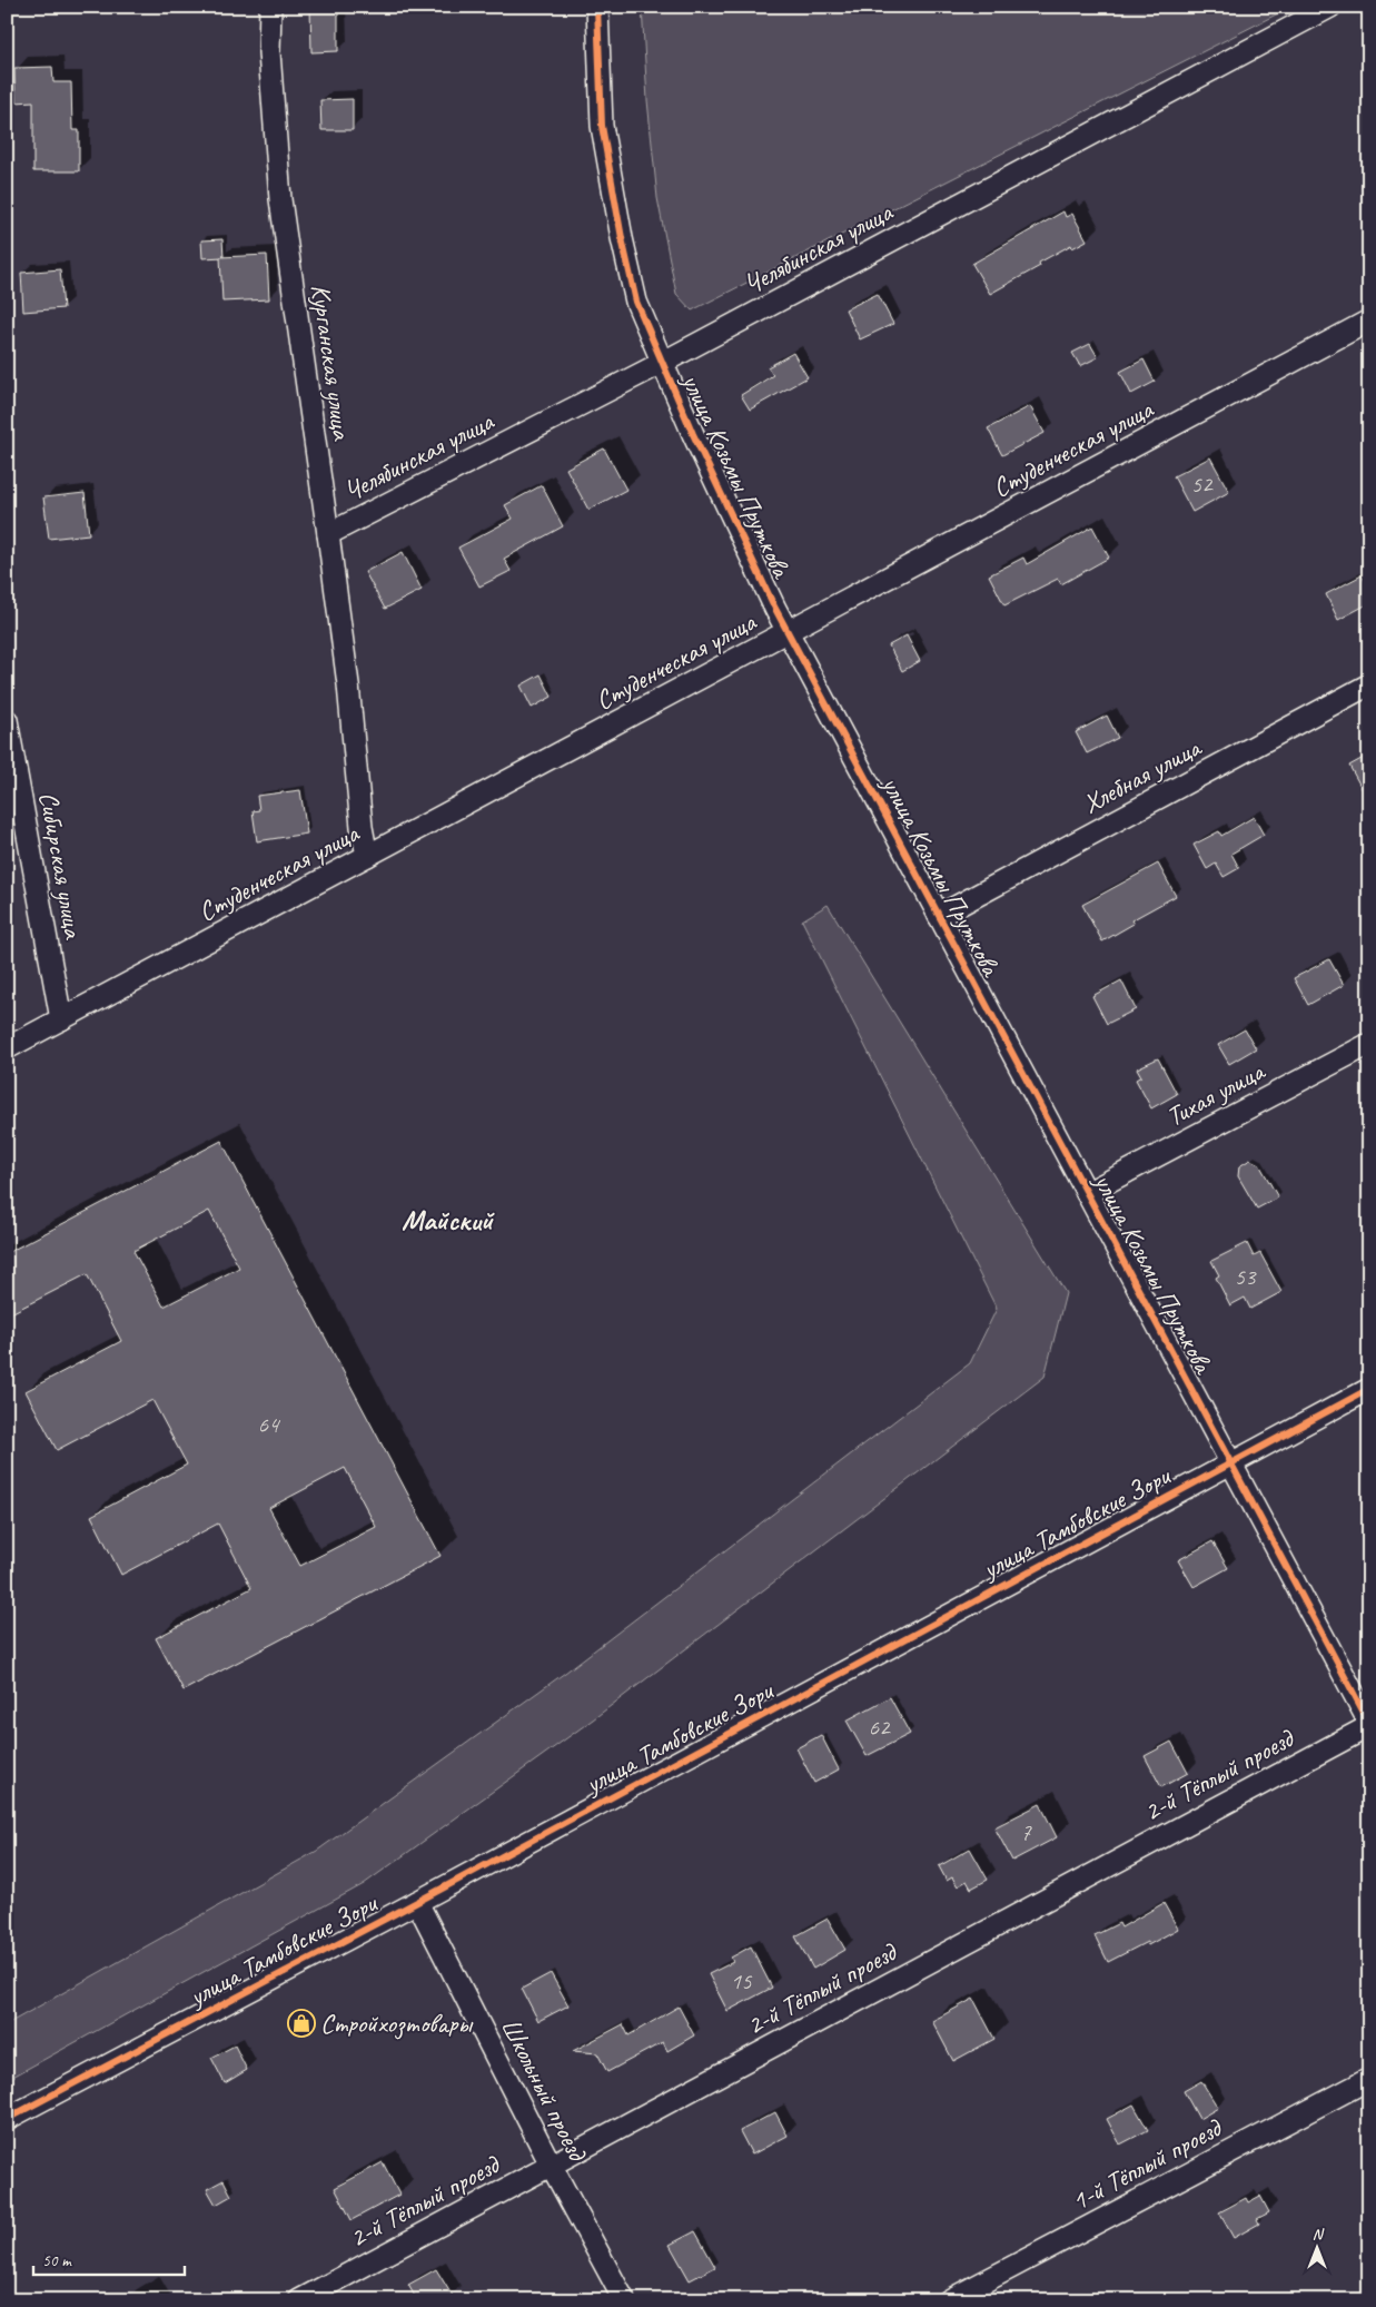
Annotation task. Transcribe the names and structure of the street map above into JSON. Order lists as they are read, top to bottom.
{
  "streets": {
    "street": [
      "Челябинская улица",
      "Курганская улица",
      "Студенческая улица",
      "улица Козьмы Пруткова",
      "Хлебная улица",
      "Сибирская улица",
      "Тихая улица",
      "улица Тамбовские Зори",
      "2-й Тёплый проезд",
      "Школьный проезд",
      "1-й Тёплый проезд"
    ]
  },
  "crossings": [
    ["Челябинская улица", "Курганская улица"],
    ["Челябинская улица", "улица Козьмы Пруткова"],
    ["Курганская улица", "Студенческая улица"],
    ["Студенческая улица", "улица Козьмы Пруткова"],
    ["Студенческая улица", "Сибирская улица"],
    ["улица Козьмы Пруткова", "Хлебная улица"],
    ["улица Козьмы Пруткова", "Тихая улица"],
    ["улица Козьмы Пруткова", "улица Тамбовские Зори"],
    ["улица Козьмы Пруткова", "2-й Тёплый проезд"],
    ["улица Тамбовские Зори", "Школьный проезд"],
    ["2-й Тёплый проезд", "Школьный проезд"]
  ],
  "districts": ["Майский"],
  "places": {
    "shop": ["Стройхозтовары"]
  },
  "house_numbers": [
    "52",
    "53",
    "64",
    "62",
    "7",
    "15"
  ],
  "scale_bar": "50 m",
  "north": "top"
}
